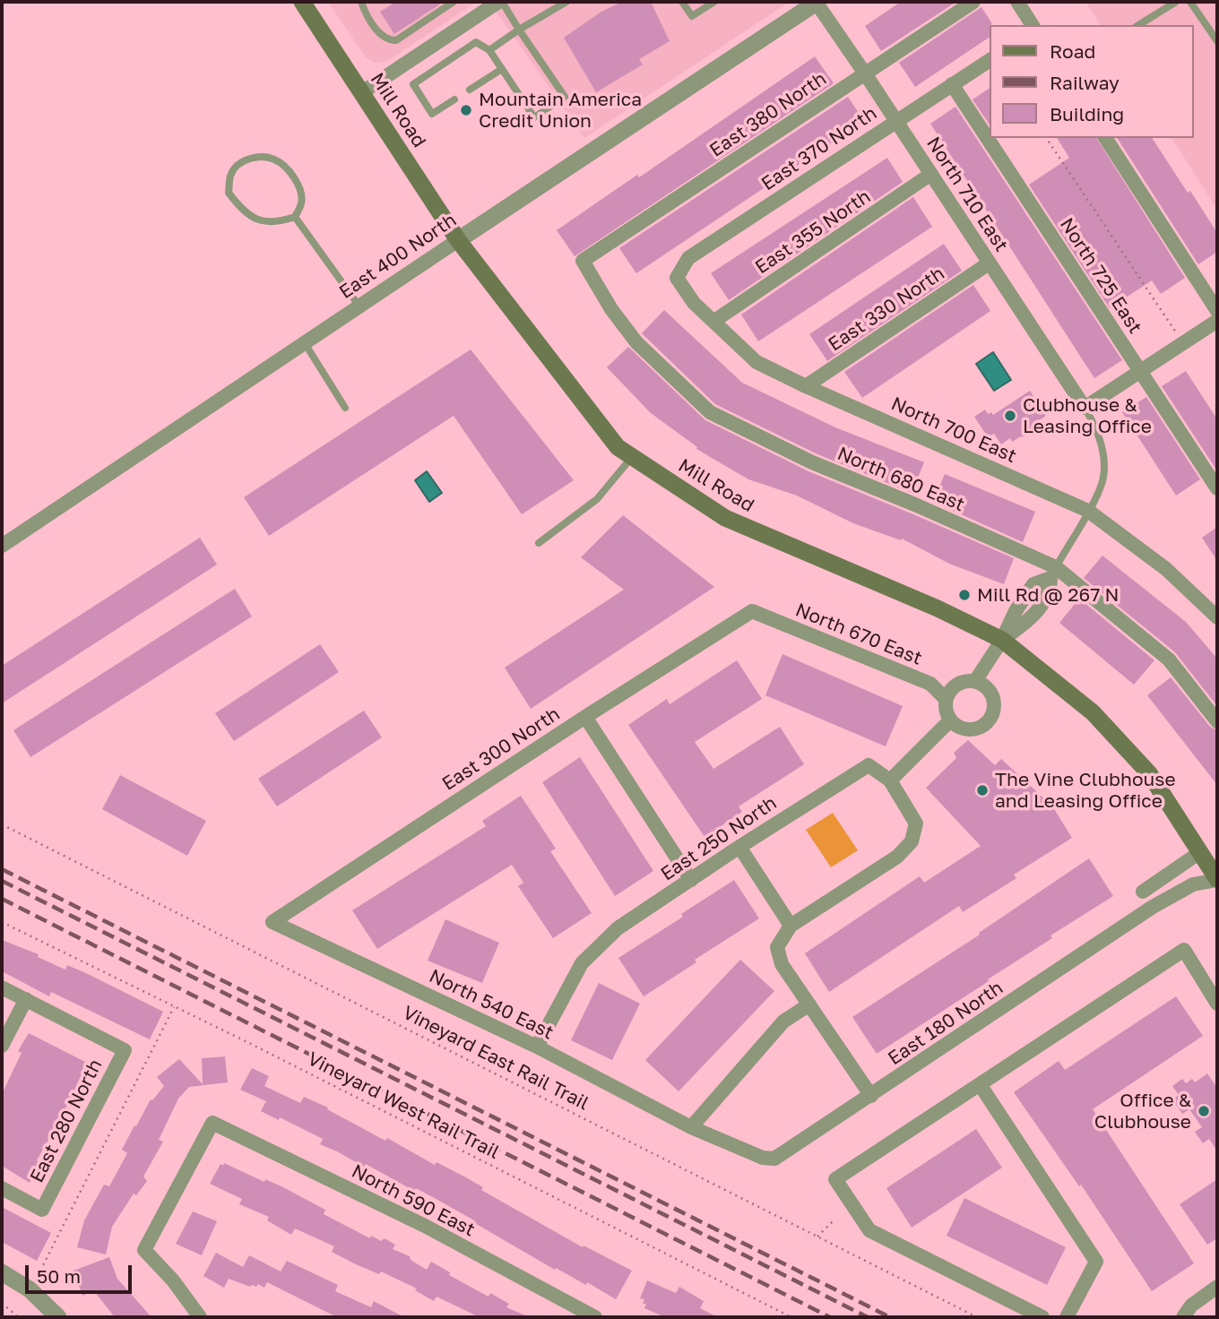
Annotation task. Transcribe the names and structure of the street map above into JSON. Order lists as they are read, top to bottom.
{
  "streets": {
    "main road": ["Mill Road"],
    "street": [
      "East 380 North",
      "East 370 North",
      "North 710 East",
      "East 355 North",
      "East 400 North",
      "North 725 East",
      "East 330 North",
      "North 700 East",
      "North 680 East",
      "North 670 East",
      "East 300 North",
      "East 250 North",
      "North 540 East",
      "East 180 North",
      "East 280 North",
      "North 590 East"
    ],
    "path": ["Vineyard East Rail Trail", "Vineyard West Rail Trail"]
  },
  "crossings": [
    ["Mill Road", "East 400 North"],
    ["Mill Road", "East 180 North"],
    ["East 380 North", "North 710 East"],
    ["East 380 North", "North 680 East"],
    ["East 370 North", "North 710 East"],
    ["East 370 North", "North 725 East"],
    ["East 370 North", "North 700 East"],
    ["North 710 East", "East 355 North"],
    ["North 710 East", "East 400 North"],
    ["North 710 East", "East 330 North"],
    ["East 355 North", "North 700 East"],
    ["East 330 North", "North 700 East"],
    ["North 670 East", "East 300 North"],
    ["East 300 North", "North 540 East"],
    ["East 250 North", "North 540 East"],
    ["North 540 East", "East 180 North"]
  ],
  "places": [
    "Mountain America Credit Union",
    "Clubhouse & Leasing Office",
    "Mill Rd @ 267 N",
    "The Vine Clubhouse and Leasing Office",
    "Office & Clubhouse"
  ],
  "legend": ["Road", "Railway", "Building"],
  "scale_bar": "50 m"
}
